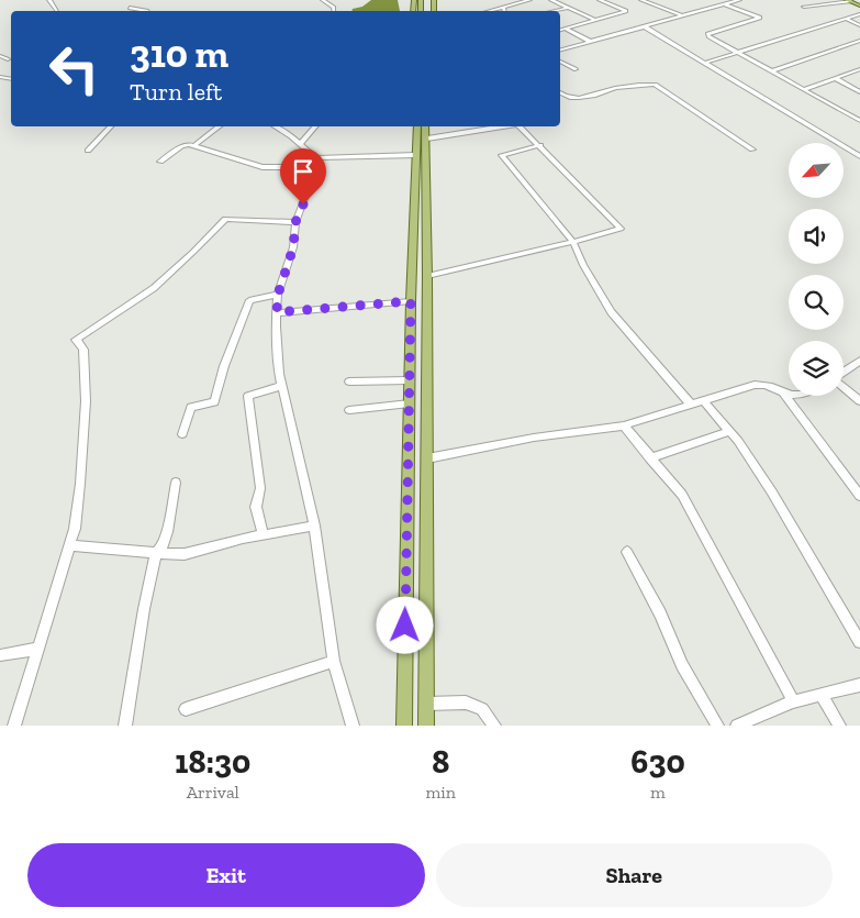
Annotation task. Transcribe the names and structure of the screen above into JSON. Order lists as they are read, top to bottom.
{
  "north": "bottom left",
  "page": {
    "turn": ["310 m", "Turn left"],
    "eta": [
      "18:30",
      "Arrival",
      "8",
      "min",
      "630",
      "m"
    ],
    "buttons": ["Exit", "Share"]
  }
}
